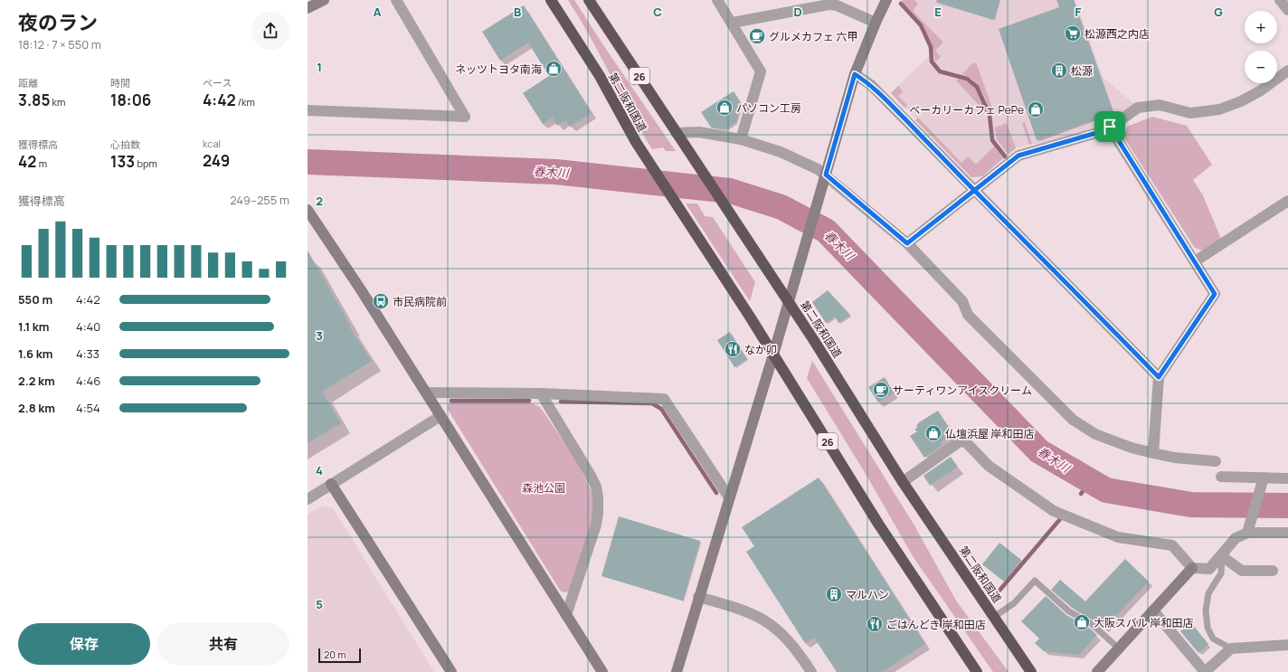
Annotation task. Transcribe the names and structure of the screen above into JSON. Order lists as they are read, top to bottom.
{
  "streets": {
    "highway": ["26", "第二阪和国道"]
  },
  "water": ["春木川"],
  "parks": ["森池公園"],
  "places": {
    "supermarket": ["松源西之内店"],
    "cafe": ["グルメカフェ 六甲", "サーティワンアイスクリーム"],
    "shop": [
      "ネッツトヨタ南海",
      "パソコン工房",
      "ベーカリーカフェ PePe",
      "仏壇浜屋 岸和田店",
      "大阪スバル 岸和田店"
    ],
    "building": ["松源", "マルハン"],
    "bus stop": ["市民病院前"],
    "restaurant": ["なか卯", "ごはんどき 岸和田店"]
  },
  "scale_bar": "20 m",
  "page": {
    "heading": ["夜のラン", "18:12 · 7 × 550 m"],
    "map_buttons": ["+", "−"],
    "stats": [
      ["距離", "3.85 km"],
      ["時間", "18:06"],
      ["ペース", "4:42 /km"],
      ["獲得標高", "42 m"],
      ["心拍数", "133 bpm"],
      ["kcal", "249"]
    ],
    "chart": ["獲得標高", "249–255 m"],
    "list": [
      {
        "name": "550 m",
        "note": "4:42"
      },
      {
        "name": "1.1 km",
        "note": "4:40"
      },
      {
        "name": "1.6 km",
        "note": "4:33"
      },
      {
        "name": "2.2 km",
        "note": "4:46"
      },
      {
        "name": "2.8 km",
        "note": "4:54"
      }
    ],
    "buttons": ["保存", "共有"],
    "scale": "20 m"
  },
  "grid": {
    "columns": [
      "A",
      "B",
      "C",
      "D",
      "E",
      "F",
      "G"
    ],
    "rows": [
      "1",
      "2",
      "3",
      "4",
      "5"
    ]
  }
}
